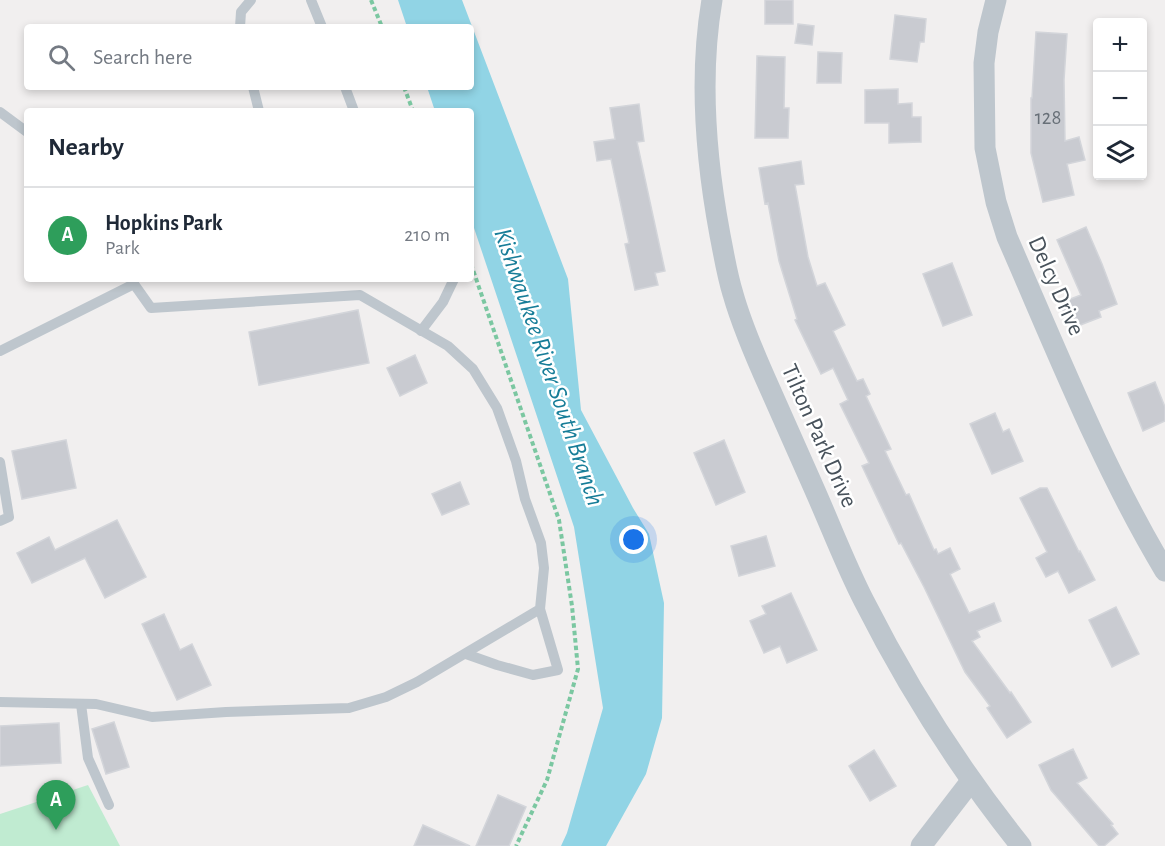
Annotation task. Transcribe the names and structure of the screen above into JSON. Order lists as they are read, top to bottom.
{
  "streets": {
    "street": ["Delcy Drive", "Tilton Park Drive"]
  },
  "water": ["Kishwaukee River South Branch"],
  "house_numbers": ["128"],
  "page": {
    "map_buttons": ["+", "−"],
    "search": "Search here",
    "heading": "Nearby",
    "list": [
      {
        "mark": "A",
        "name": "Hopkins Park",
        "note": "Park",
        "value": "210 m"
      }
    ],
    "pins": "A"
  }
}
